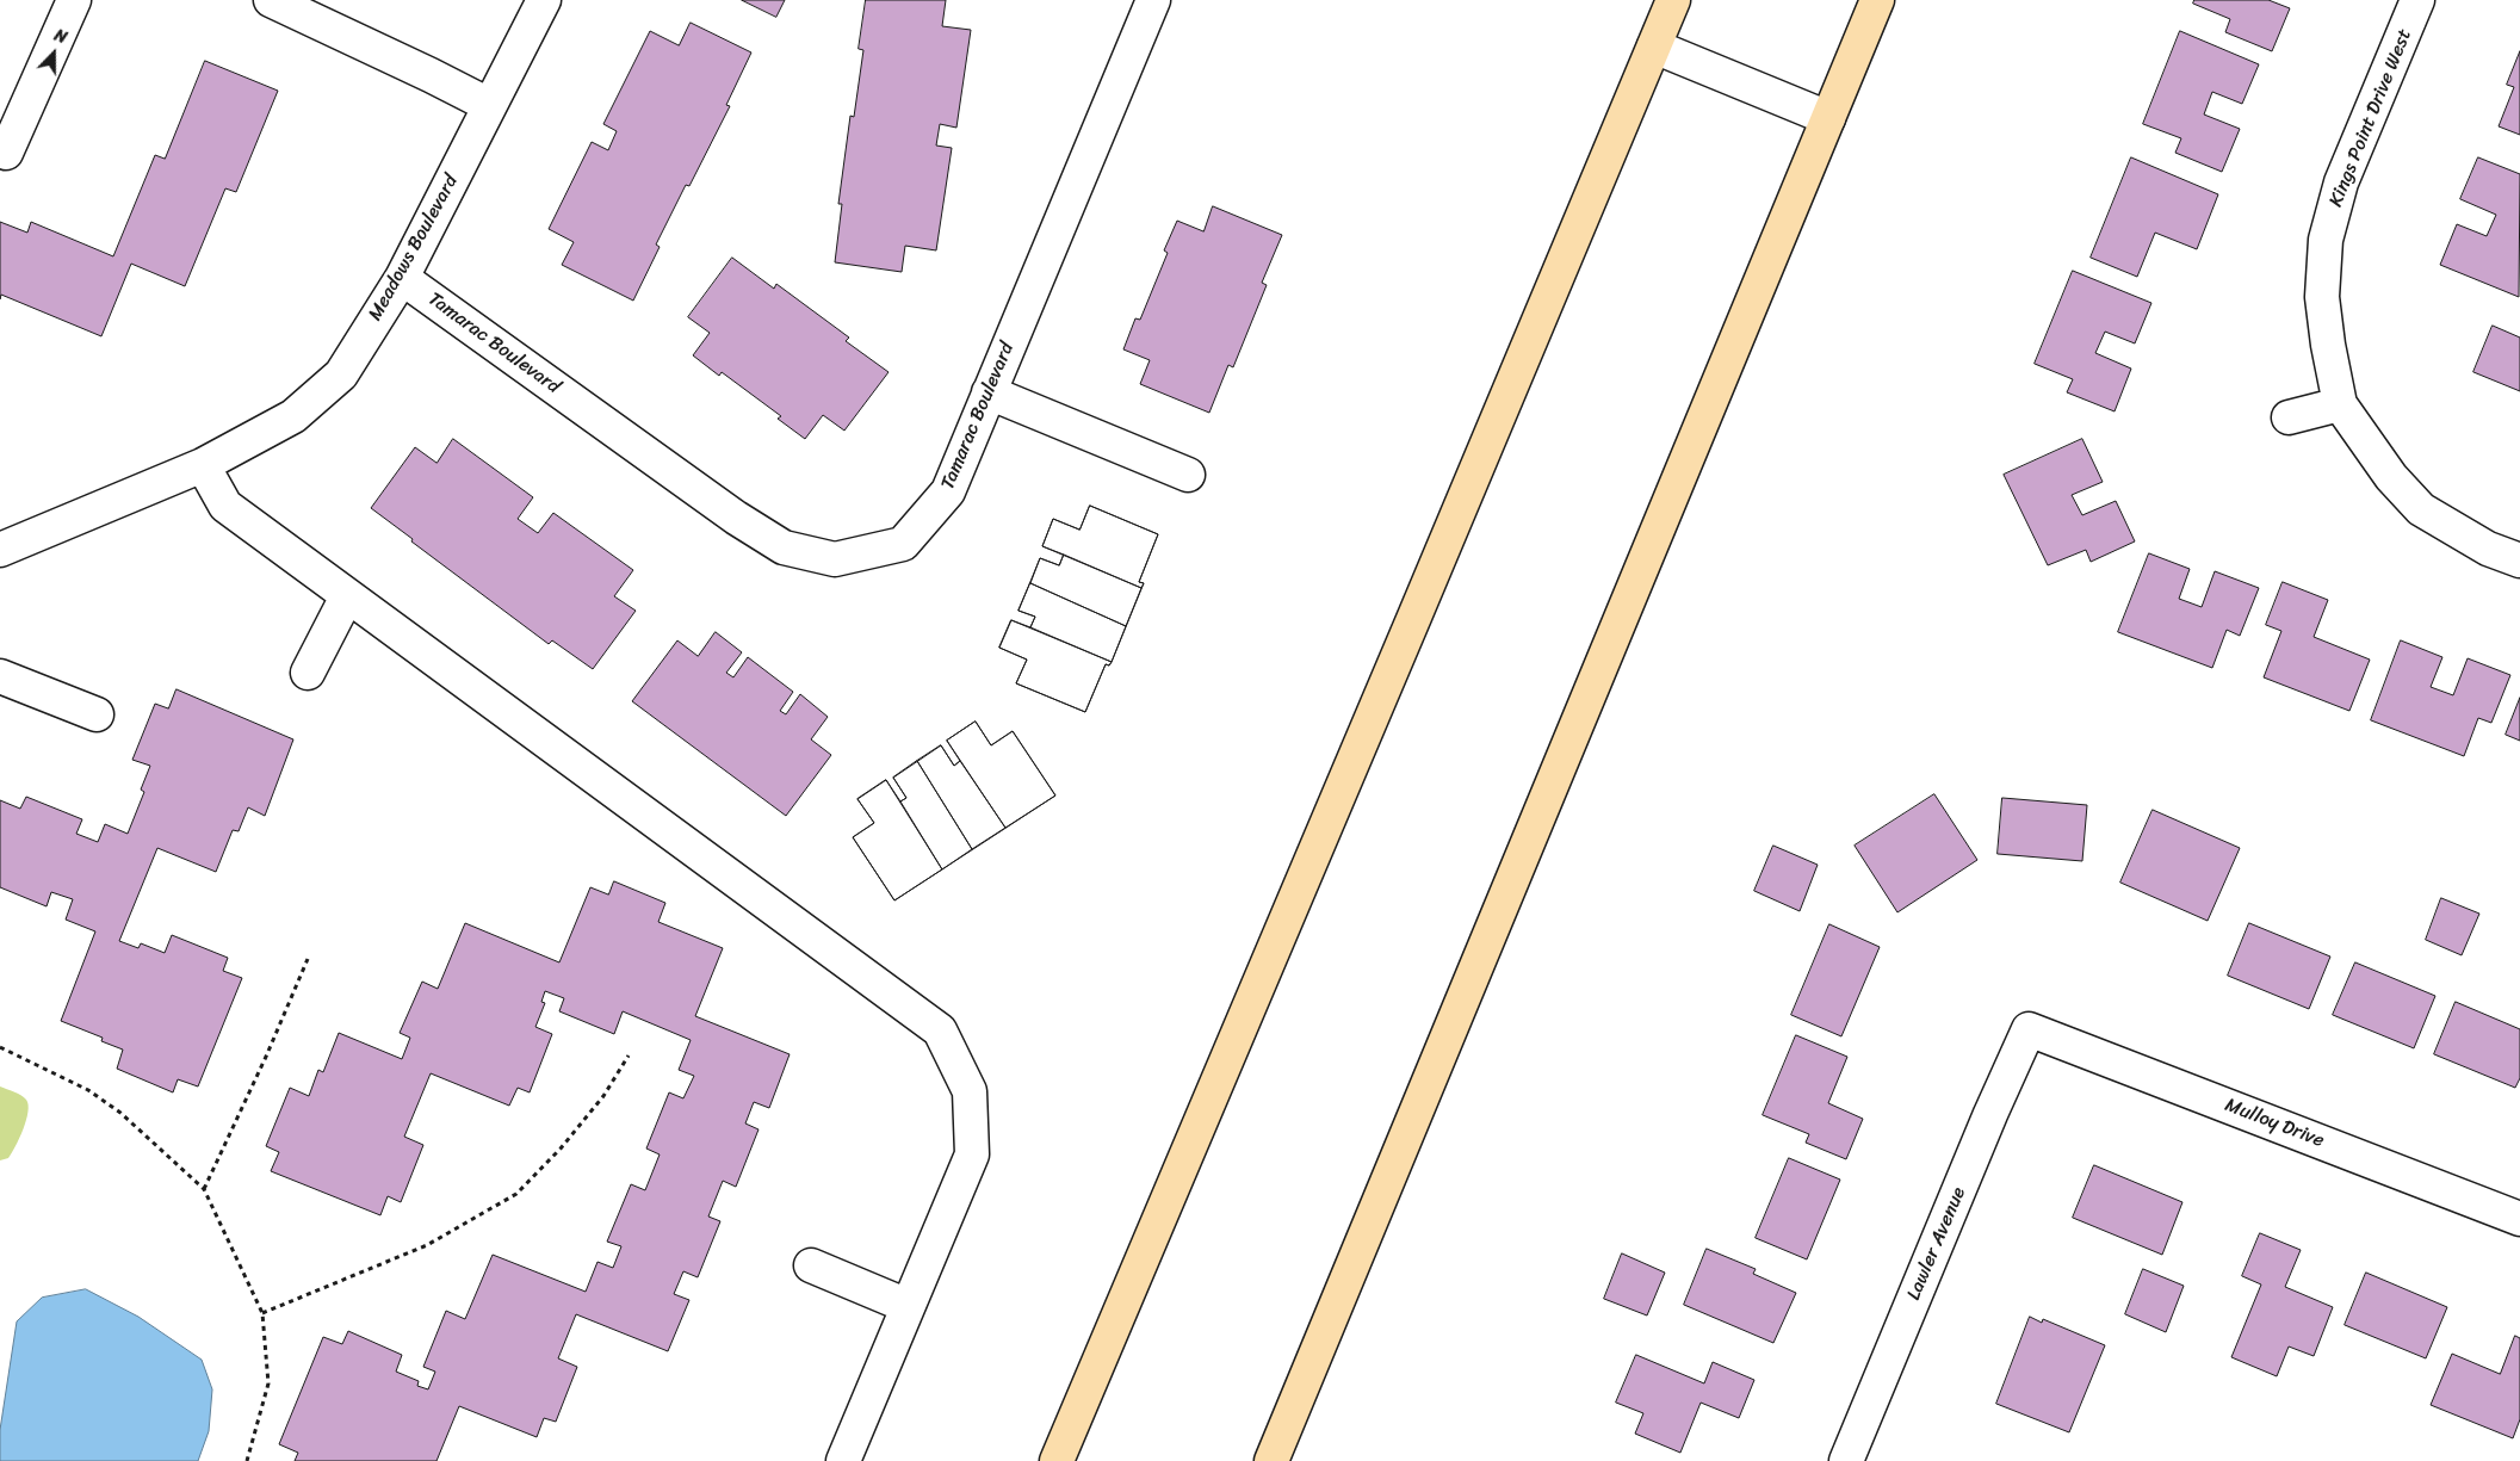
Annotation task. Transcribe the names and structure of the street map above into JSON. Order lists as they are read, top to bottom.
{
  "streets": {
    "street": [
      "Kings Point Drive West",
      "Meadows Boulevard",
      "Tamarac Boulevard",
      "Mulloy Drive",
      "Lawler Avenue"
    ]
  },
  "crossings": [
    ["Meadows Boulevard", "Tamarac Boulevard"],
    ["Mulloy Drive", "Lawler Avenue"]
  ],
  "north": "top"
}
